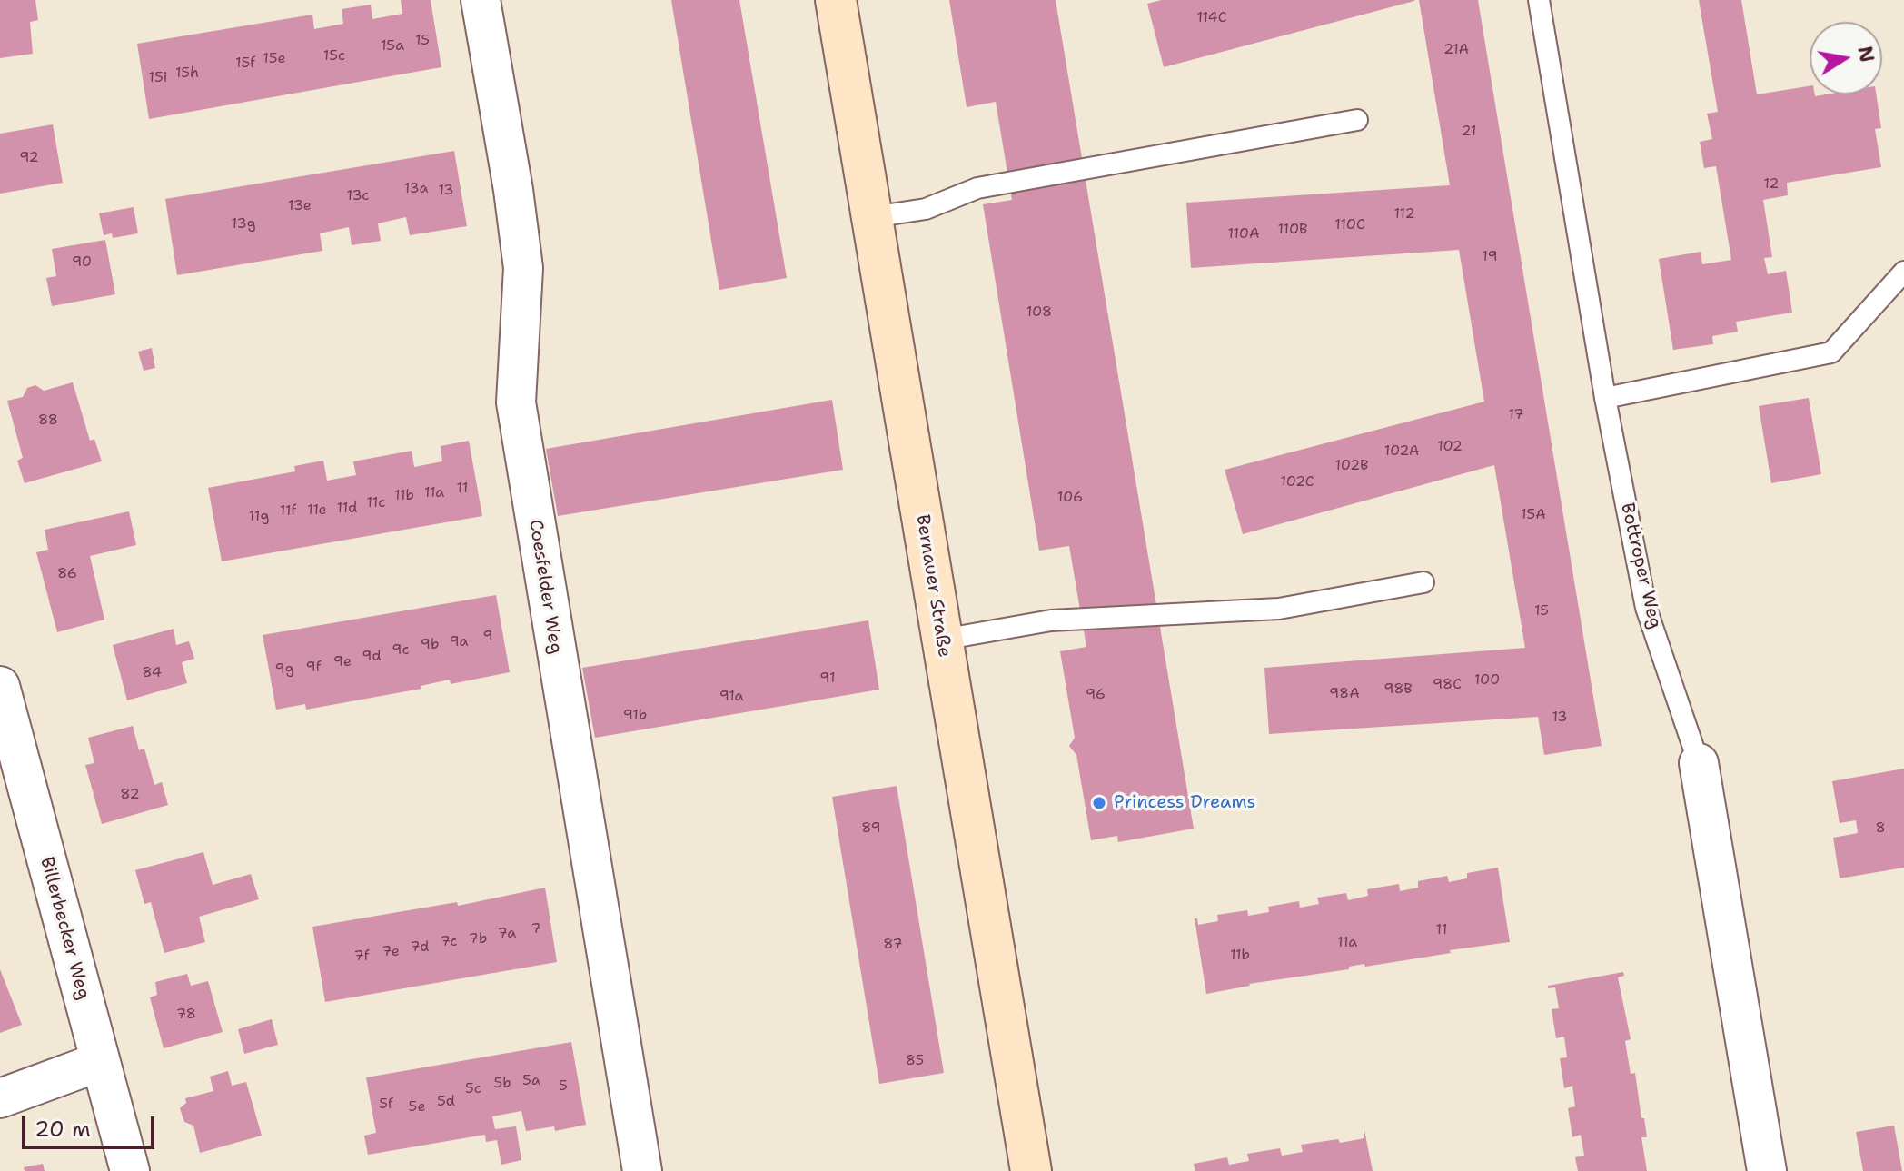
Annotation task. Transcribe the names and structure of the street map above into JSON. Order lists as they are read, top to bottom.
{
  "streets": {
    "main road": ["Bernauer Straße"],
    "street": ["Bottroper Weg", "Coesfelder Weg", "Billerbecker Weg"]
  },
  "places": ["Princess Dreams"],
  "house_numbers": [
    "114C",
    "15",
    "15a",
    "21A",
    "15c",
    "15e",
    "15f",
    "15h",
    "15i",
    "21",
    "92",
    "12",
    "13a",
    "13",
    "13c",
    "13e",
    "112",
    "13g",
    "110C",
    "110B",
    "110A",
    "19",
    "90",
    "108",
    "17",
    "88",
    "102",
    "102A",
    "102B",
    "102C",
    "11",
    "11a",
    "11b",
    "106",
    "11c",
    "11d",
    "11e",
    "11f",
    "15A",
    "11g",
    "86",
    "15",
    "9",
    "9a",
    "9b",
    "9c",
    "9d",
    "9e",
    "9f",
    "9g",
    "84",
    "91",
    "100",
    "98C",
    "98B",
    "98A",
    "96",
    "91a",
    "91b",
    "13",
    "82",
    "89",
    "8",
    "7",
    "11",
    "7a",
    "7b",
    "7c",
    "11a",
    "87",
    "7d",
    "7e",
    "11b",
    "7f",
    "78",
    "85",
    "5a",
    "5b",
    "5",
    "5c",
    "5d",
    "5f",
    "5e"
  ],
  "scale_bar": "20 m",
  "north": "right"
}
